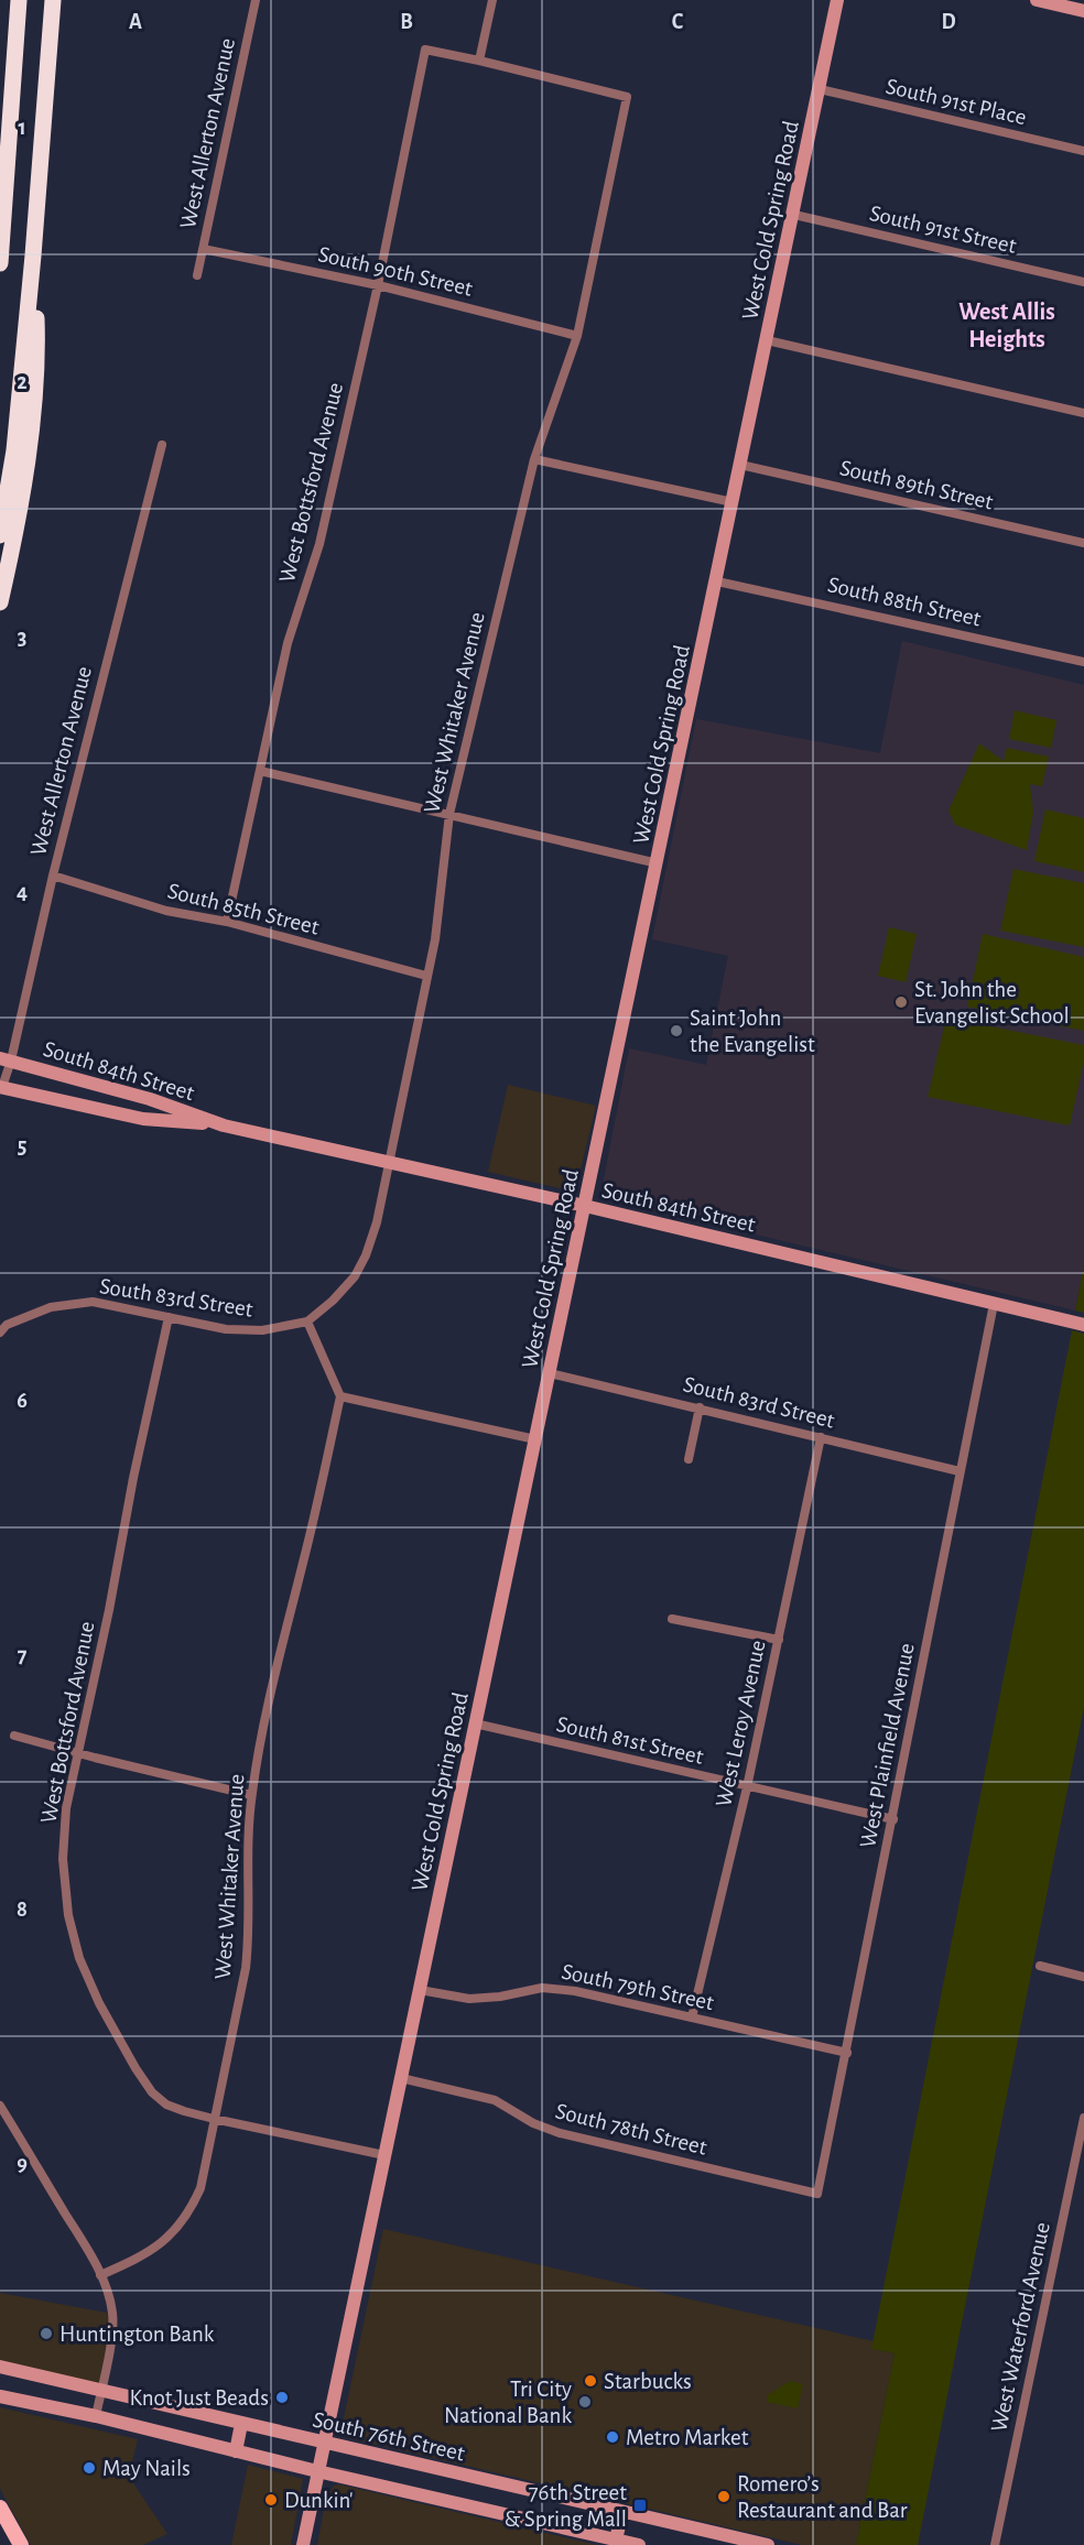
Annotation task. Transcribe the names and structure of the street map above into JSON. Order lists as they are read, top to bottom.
{
  "streets": {
    "street": [
      "South 91st Place",
      "West Allerton Avenue",
      "West Cold Spring Road",
      "South 91st Street",
      "South 90th Street",
      "West Bottsford Avenue",
      "South 89th Street",
      "South 88th Street",
      "West Whitaker Avenue",
      "South 85th Street",
      "South 84th Street",
      "South 83rd Street",
      "West Leroy Avenue",
      "South 81st Street",
      "West Plainfield Avenue",
      "South 79th Street",
      "South 78th Street",
      "West Waterford Avenue",
      "South 76th Street"
    ]
  },
  "crossings": [
    ["South 91st Place", "West Cold Spring Road"],
    ["West Allerton Avenue", "South 90th Street"],
    ["West Allerton Avenue", "South 85th Street"],
    ["West Allerton Avenue", "South 84th Street"],
    ["West Cold Spring Road", "South 91st Street"],
    ["West Cold Spring Road", "South 89th Street"],
    ["West Cold Spring Road", "South 88th Street"],
    ["West Cold Spring Road", "South 84th Street"],
    ["West Cold Spring Road", "South 83rd Street"],
    ["West Cold Spring Road", "South 81st Street"],
    ["West Cold Spring Road", "South 79th Street"],
    ["West Cold Spring Road", "South 78th Street"],
    ["West Cold Spring Road", "South 76th Street"],
    ["South 90th Street", "West Bottsford Avenue"],
    ["South 90th Street", "West Whitaker Avenue"],
    ["West Bottsford Avenue", "West Whitaker Avenue"],
    ["West Bottsford Avenue", "South 85th Street"],
    ["West Bottsford Avenue", "South 83rd Street"],
    ["West Whitaker Avenue", "South 85th Street"],
    ["West Whitaker Avenue", "South 84th Street"],
    ["West Whitaker Avenue", "South 83rd Street"],
    ["South 84th Street", "West Plainfield Avenue"],
    ["South 83rd Street", "West Leroy Avenue"],
    ["South 83rd Street", "West Plainfield Avenue"],
    ["West Leroy Avenue", "South 81st Street"],
    ["West Leroy Avenue", "South 79th Street"],
    ["South 81st Street", "West Plainfield Avenue"],
    ["West Plainfield Avenue", "South 79th Street"],
    ["West Plainfield Avenue", "South 78th Street"]
  ],
  "districts": ["West Allis Heights"],
  "places": {
    "other": [
      "St. John the Evangelist School",
      "Saint John the Evangelist",
      "Huntington Bank",
      "Starbucks",
      "Knot Just Beads",
      "Tri City National Bank",
      "Metro Market",
      "May Nails",
      "Romero’s Restaurant and Bar",
      "Dunkin'"
    ],
    "transit": ["76th Street & Spring Mall"]
  },
  "grid": {
    "columns": [
      "A",
      "B",
      "C",
      "D"
    ],
    "rows": [
      "1",
      "2",
      "3",
      "4",
      "5",
      "6",
      "7",
      "8",
      "9"
    ]
  }
}
